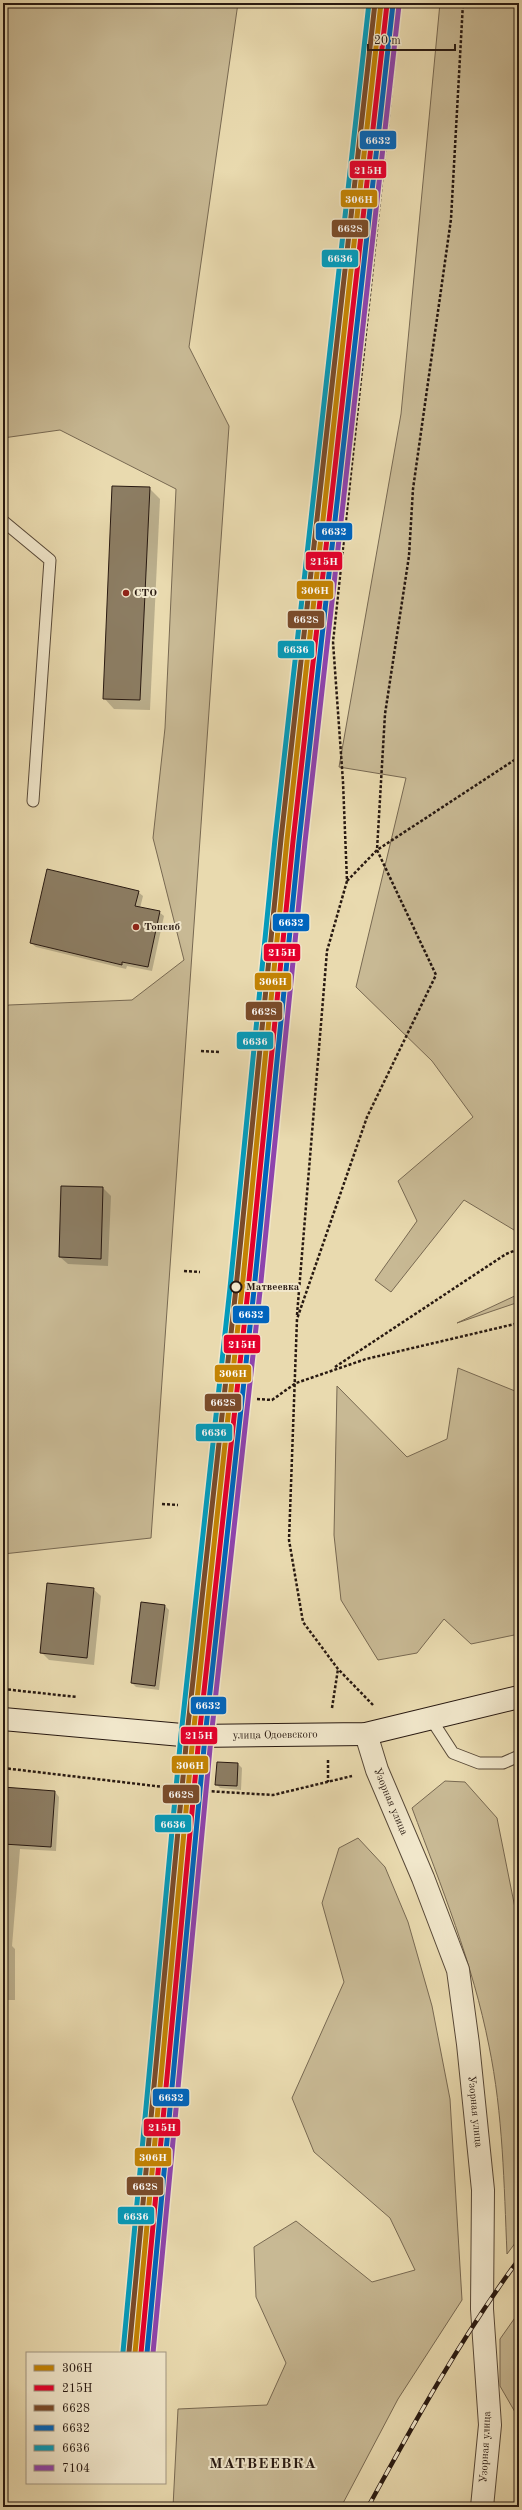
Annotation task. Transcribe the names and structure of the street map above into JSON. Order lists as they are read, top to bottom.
{
  "streets": {
    "street": ["улица Одоевского", "Узорная улица"]
  },
  "crossings": [
    ["улица Одоевского", "Узорная улица"]
  ],
  "districts": ["МАТВЕЕВКА"],
  "places": ["СТО", "Топсиб", "Матвеевка"],
  "lines": [
    "transit line 306Н",
    "transit line 6628",
    "transit line 6636",
    "transit line 215Н",
    "transit line 6632",
    "transit line 7104"
  ],
  "legend": [
    "306Н",
    "215Н",
    "6628",
    "6632",
    "6636",
    "7104"
  ],
  "scale_bar": "20 m"
}
